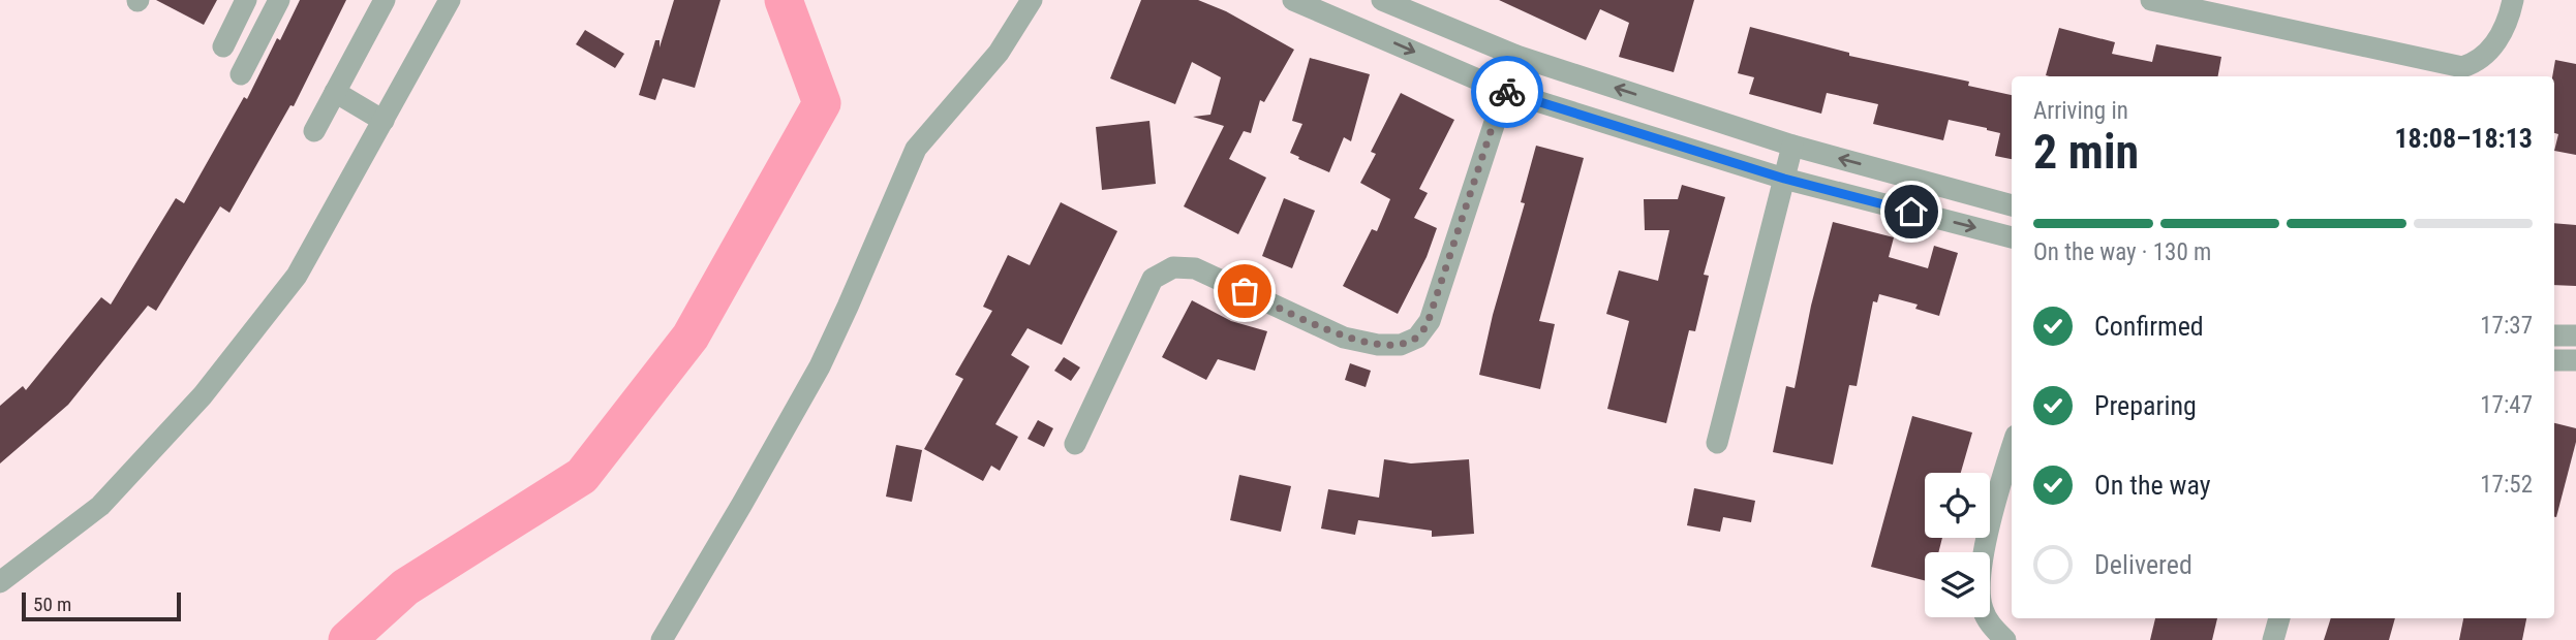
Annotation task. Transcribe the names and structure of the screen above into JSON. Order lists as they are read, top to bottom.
{
  "scale_bar": "50 m",
  "page": {
    "heading": ["2 min", "Arriving in", "18:08–18:13"],
    "bar": "On the way · 130 m",
    "list": [
      ["Confirmed", "17:37"],
      ["Preparing", "17:47"],
      ["On the way", "17:52"],
      "Delivered"
    ],
    "scale": "50 m"
  }
}
